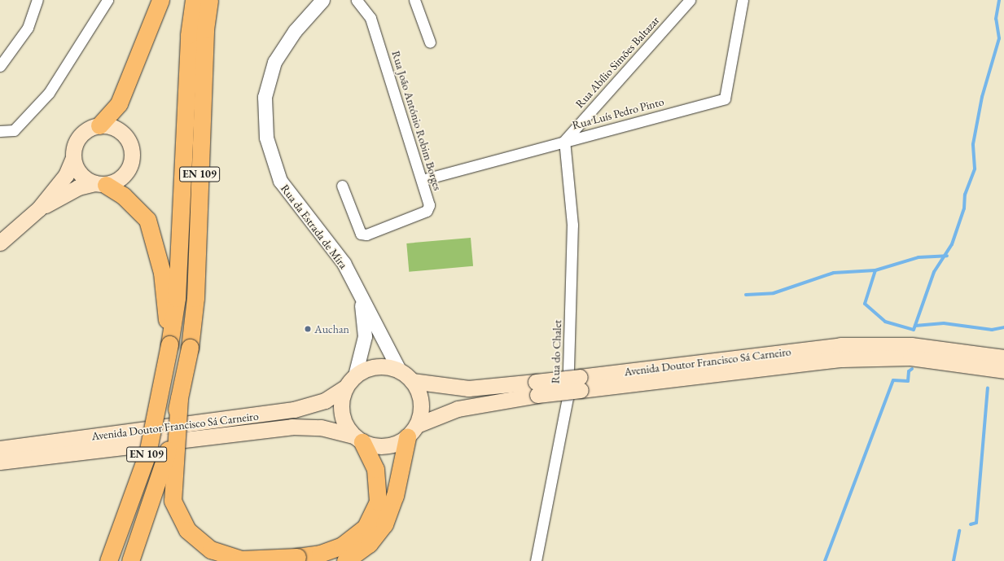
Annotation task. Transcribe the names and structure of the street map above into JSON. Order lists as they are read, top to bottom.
{
  "streets": {
    "main road": ["EN 109", "Avenida Doutor Francisco Sá Carneiro"],
    "street": [
      "Rua Abílio Simões Baltazar",
      "Rua Luís Pedro Pinto",
      "Rua João António Robim Borges",
      "Rua da Estrada de Mira",
      "Rua do Chalet"
    ]
  },
  "crossings": [
    ["Rua Abílio Simões Baltazar", "Rua Luís Pedro Pinto"],
    ["Rua Abílio Simões Baltazar", "Rua do Chalet"],
    ["Rua Luís Pedro Pinto", "Rua João António Robim Borges"],
    ["Rua Luís Pedro Pinto", "Rua do Chalet"],
    ["Rua da Estrada de Mira", "Avenida Doutor Francisco Sá Carneiro"]
  ],
  "places": ["Auchan"]
}
